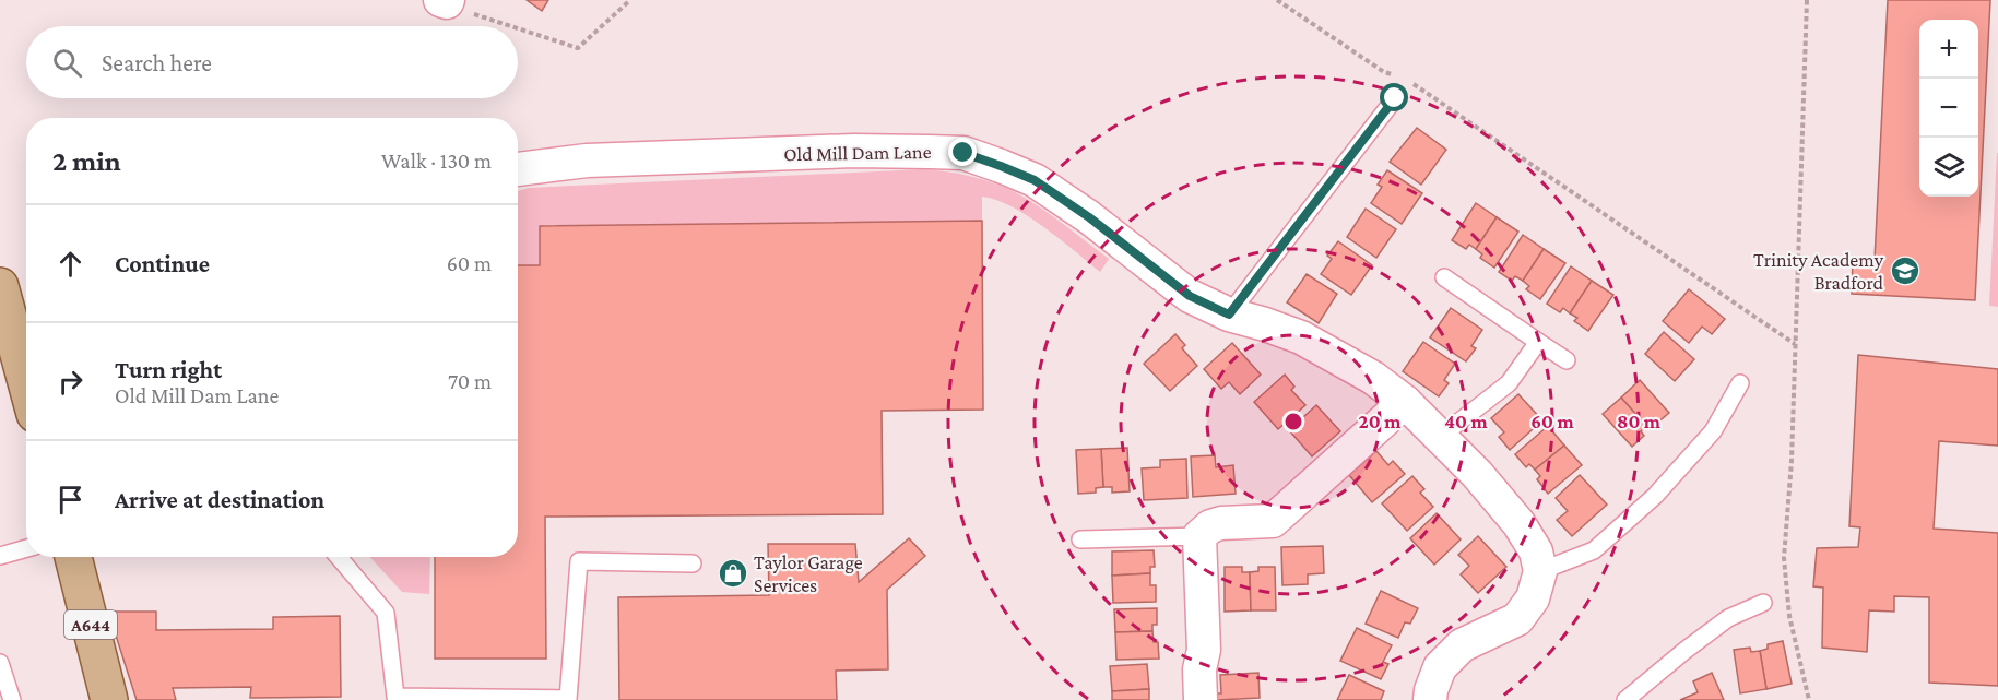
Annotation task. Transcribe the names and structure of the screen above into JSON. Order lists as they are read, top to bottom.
{
  "streets": {
    "main road": ["A644"],
    "street": ["Old Mill Dam Lane"]
  },
  "places": {
    "school or university": ["Trinity Academy Bradford"],
    "shop": ["Taylor Garage Services"]
  },
  "page": {
    "map_buttons": ["+", "−"],
    "search": "Search here",
    "heading": ["2 min", "Walk · 130 m"],
    "list": [
      ["Continue", "60 m"],
      ["Turn right", "Old Mill Dam Lane", "70 m"],
      "Arrive at destination"
    ]
  },
  "rings": [
    "20 m",
    "40 m",
    "60 m",
    "80 m"
  ]
}
